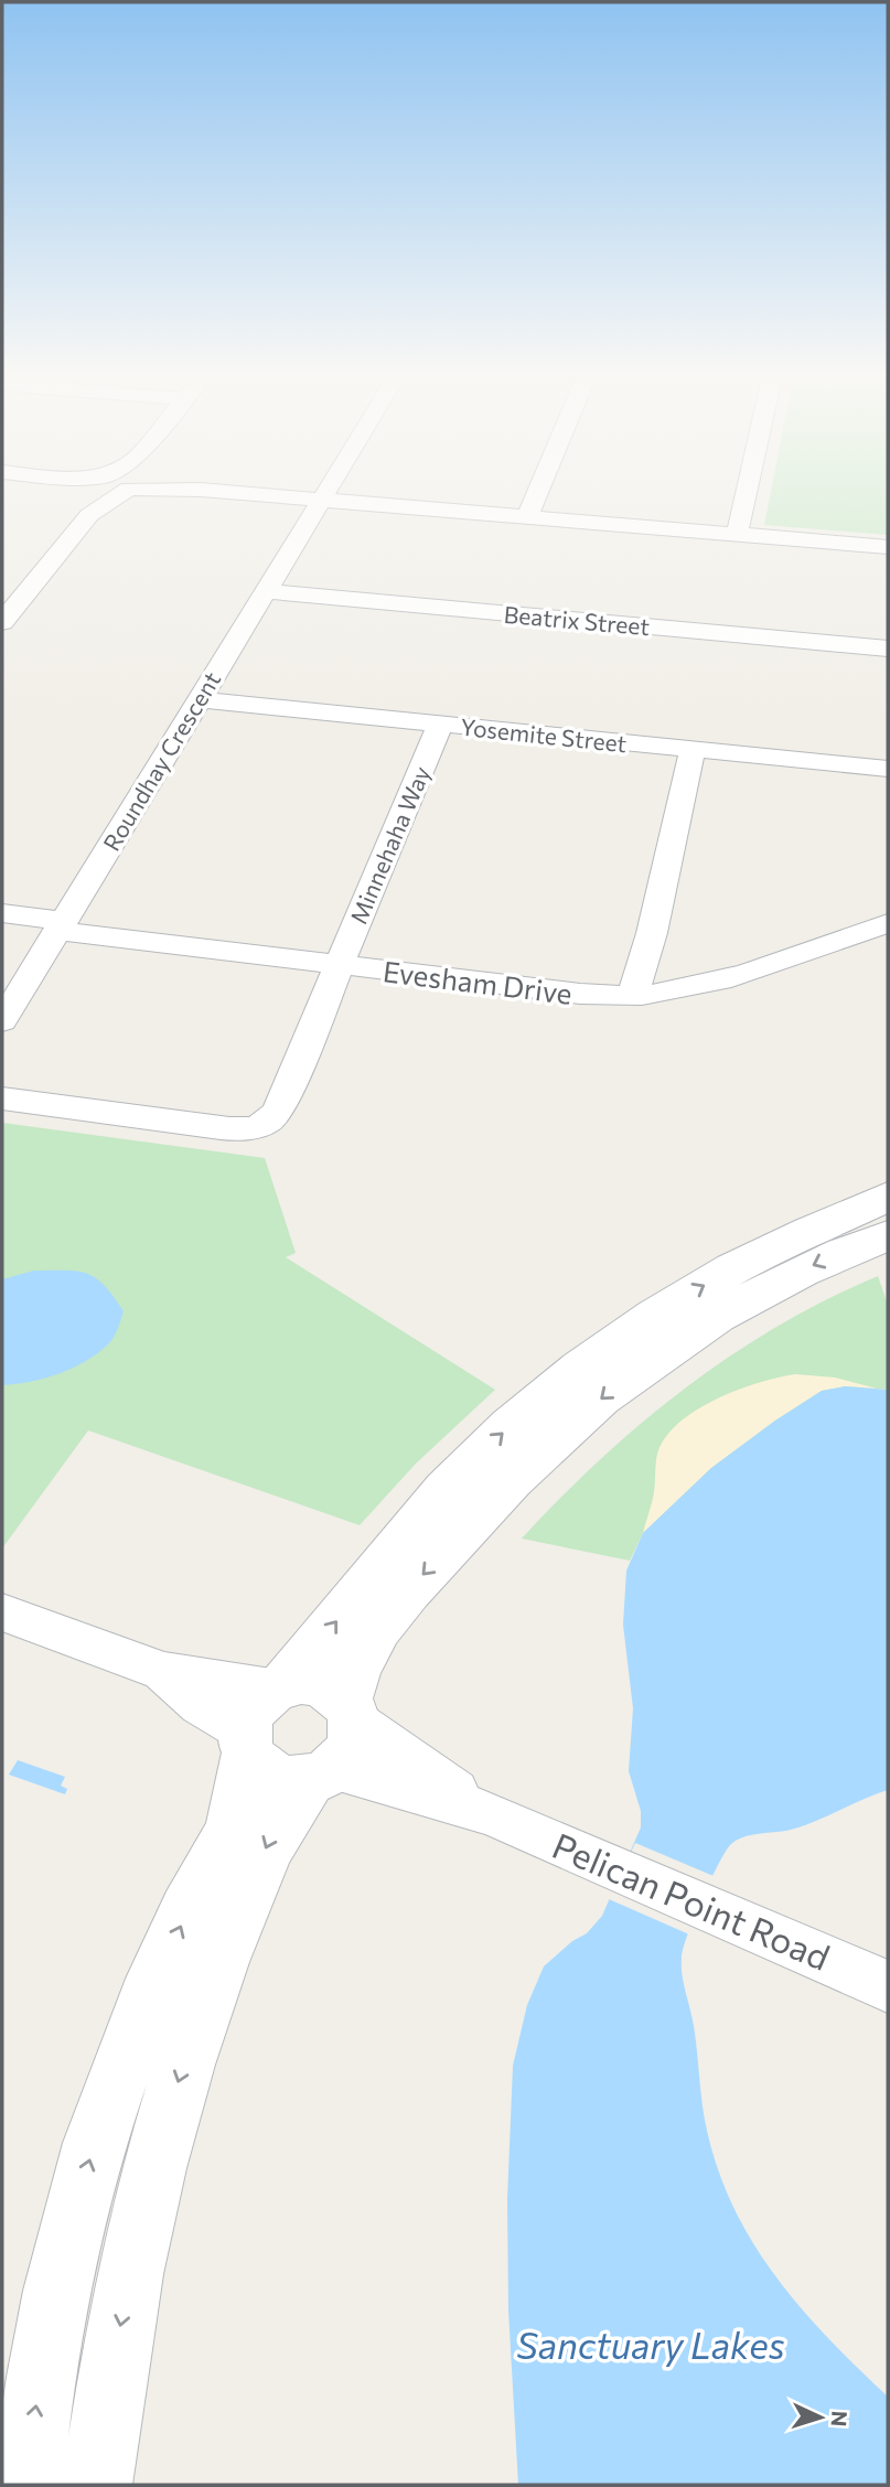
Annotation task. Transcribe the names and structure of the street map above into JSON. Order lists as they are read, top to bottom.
{
  "streets": {
    "street": [
      "Beatrix Street",
      "Yosemite Street",
      "Roundhay Crescent",
      "Minnehaha Way",
      "Evesham Drive",
      "Pelican Point Road"
    ]
  },
  "crossings": [
    ["Beatrix Street", "Roundhay Crescent"],
    ["Yosemite Street", "Roundhay Crescent"],
    ["Yosemite Street", "Minnehaha Way"],
    ["Roundhay Crescent", "Evesham Drive"],
    ["Minnehaha Way", "Evesham Drive"]
  ],
  "water": ["Sanctuary Lakes"],
  "north": "right"
}
